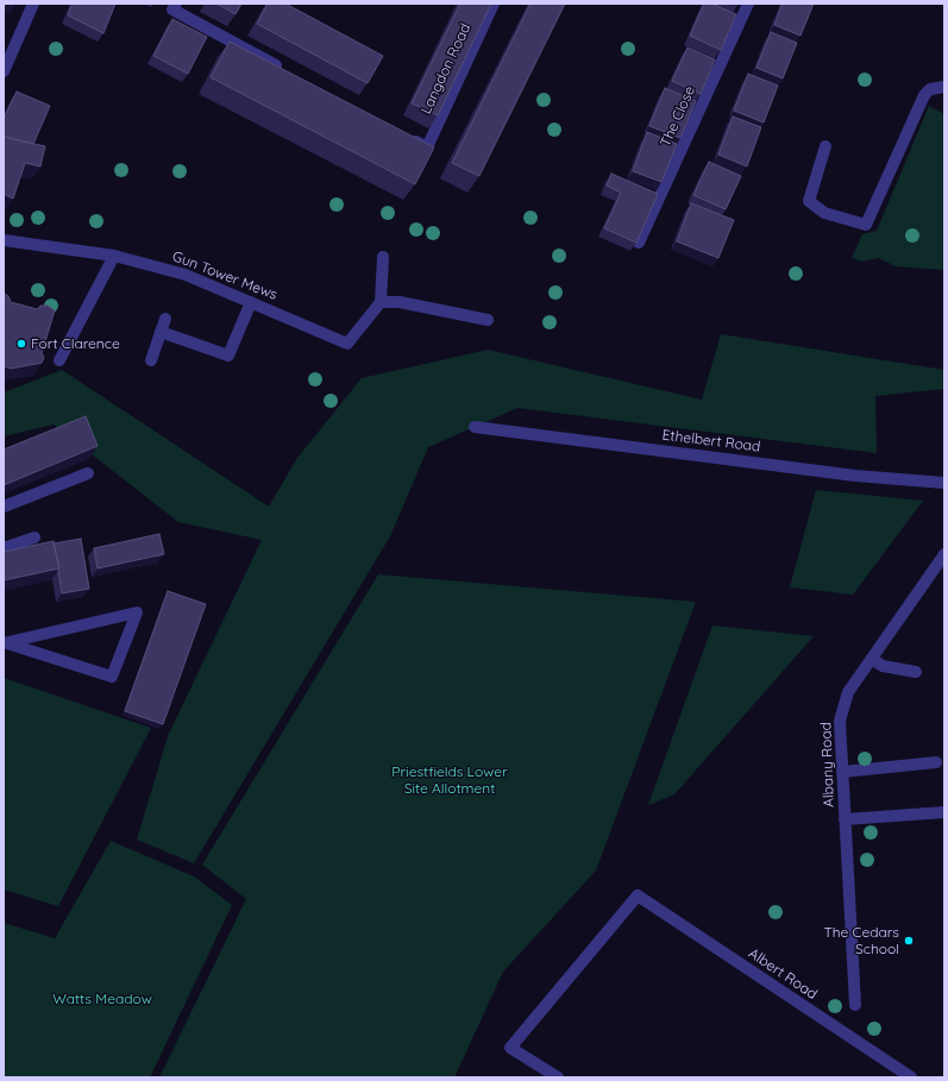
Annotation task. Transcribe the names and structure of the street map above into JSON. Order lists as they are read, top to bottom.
{
  "streets": {
    "street": [
      "Langdon Road",
      "The Close",
      "Gun Tower Mews",
      "Ethelbert Road",
      "Albany Road",
      "Albert Road"
    ]
  },
  "parks": ["Priestfields Lower Site Allotment", "Watts Meadow"],
  "places": ["Fort Clarence", "The Cedars School"]
}
